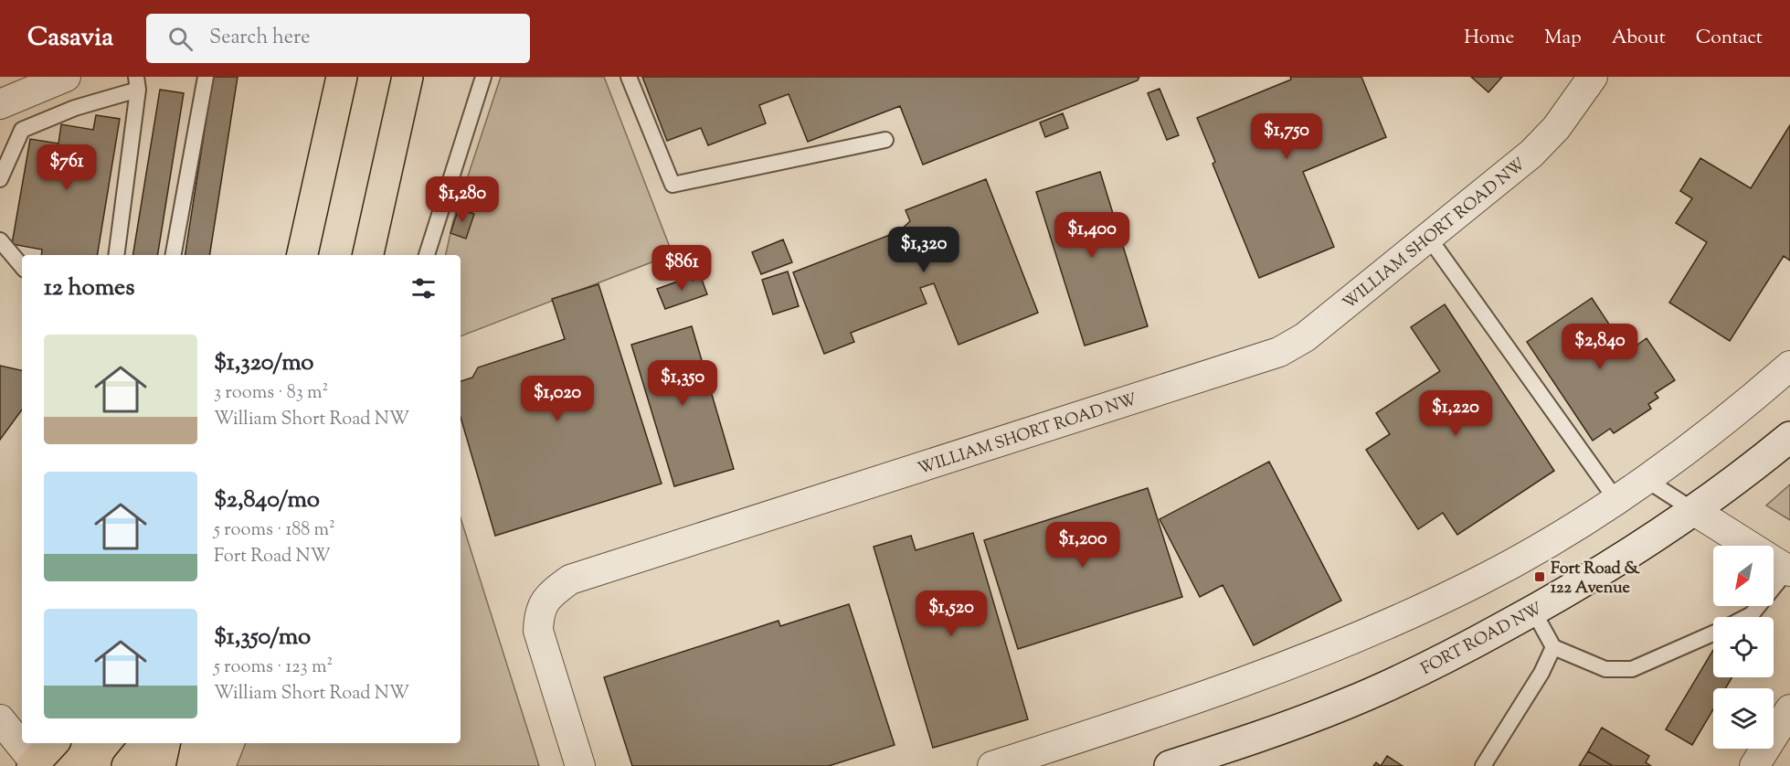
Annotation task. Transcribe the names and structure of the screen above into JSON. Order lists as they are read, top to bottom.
{
  "streets": {
    "street": ["WILLIAM SHORT ROAD NW", "FORT ROAD NW"]
  },
  "places": {
    "transit": ["Fort Road & 122 Avenue"]
  },
  "north": "bottom left",
  "page": {
    "header": "Casavia",
    "search": "Search here",
    "nav": [
      "Home",
      "Map",
      "About",
      "Contact"
    ],
    "price": [
      "$1,750",
      "$761",
      "$1,280",
      "$1,400",
      "$1,320",
      "$861",
      "$2,840",
      "$1,350",
      "$1,020",
      "$1,220",
      "$1,200",
      "$1,520"
    ],
    "heading": "12 homes",
    "list": [
      {
        "name": "$1,320/mo",
        "note": "3 rooms · 83 m² · William Short Road NW"
      },
      {
        "name": "$2,840/mo",
        "note": "5 rooms · 188 m² · Fort Road NW"
      },
      {
        "name": "$1,350/mo",
        "note": "5 rooms · 123 m² · William Short Road NW"
      }
    ]
  }
}
